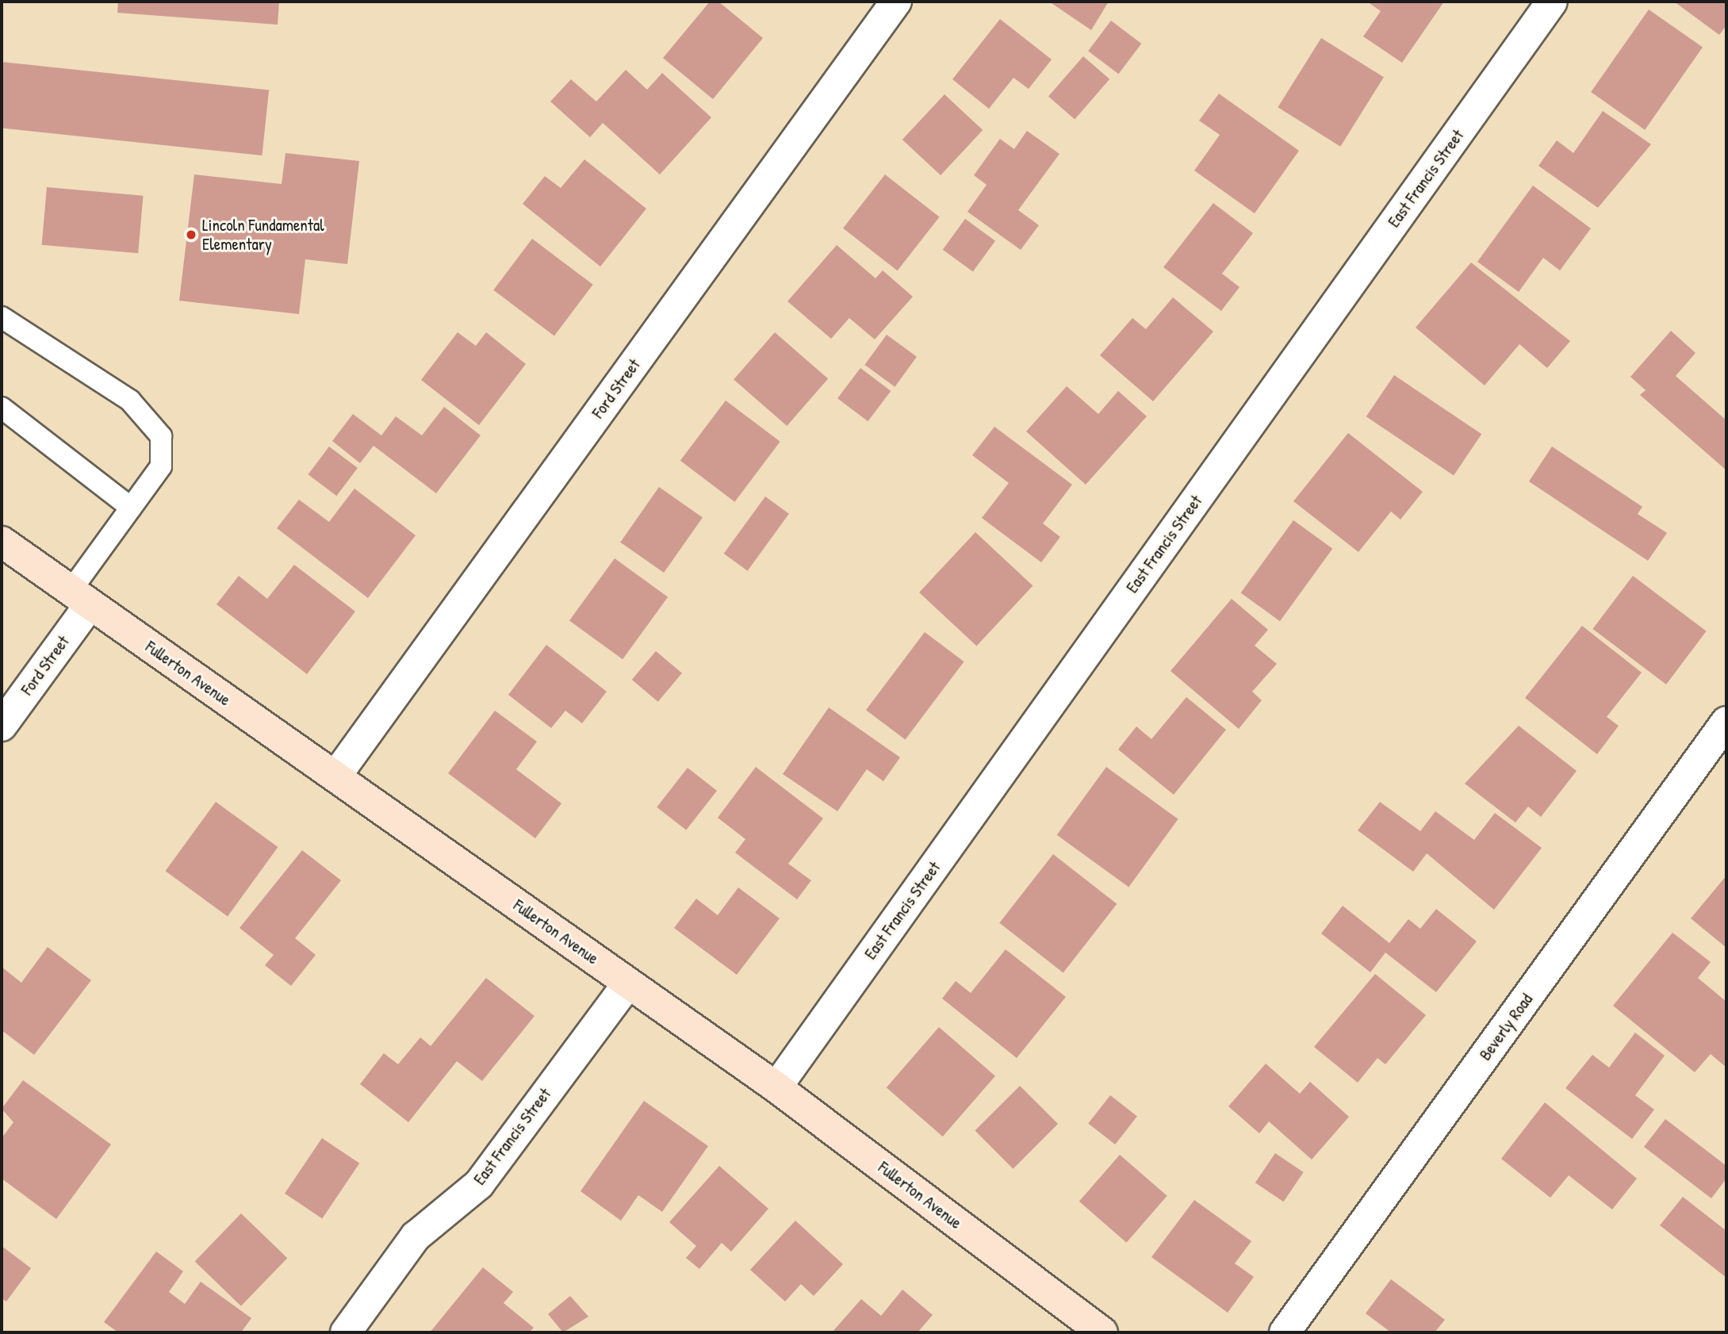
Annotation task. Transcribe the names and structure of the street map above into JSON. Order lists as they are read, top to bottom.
{
  "streets": {
    "main road": ["Fullerton Avenue"],
    "street": ["East Francis Street", "Ford Street", "Beverly Road"]
  },
  "crossings": [
    ["East Francis Street", "Fullerton Avenue"],
    ["Ford Street", "Fullerton Avenue"]
  ],
  "places": ["Lincoln Fundamental Elementary"]
}
